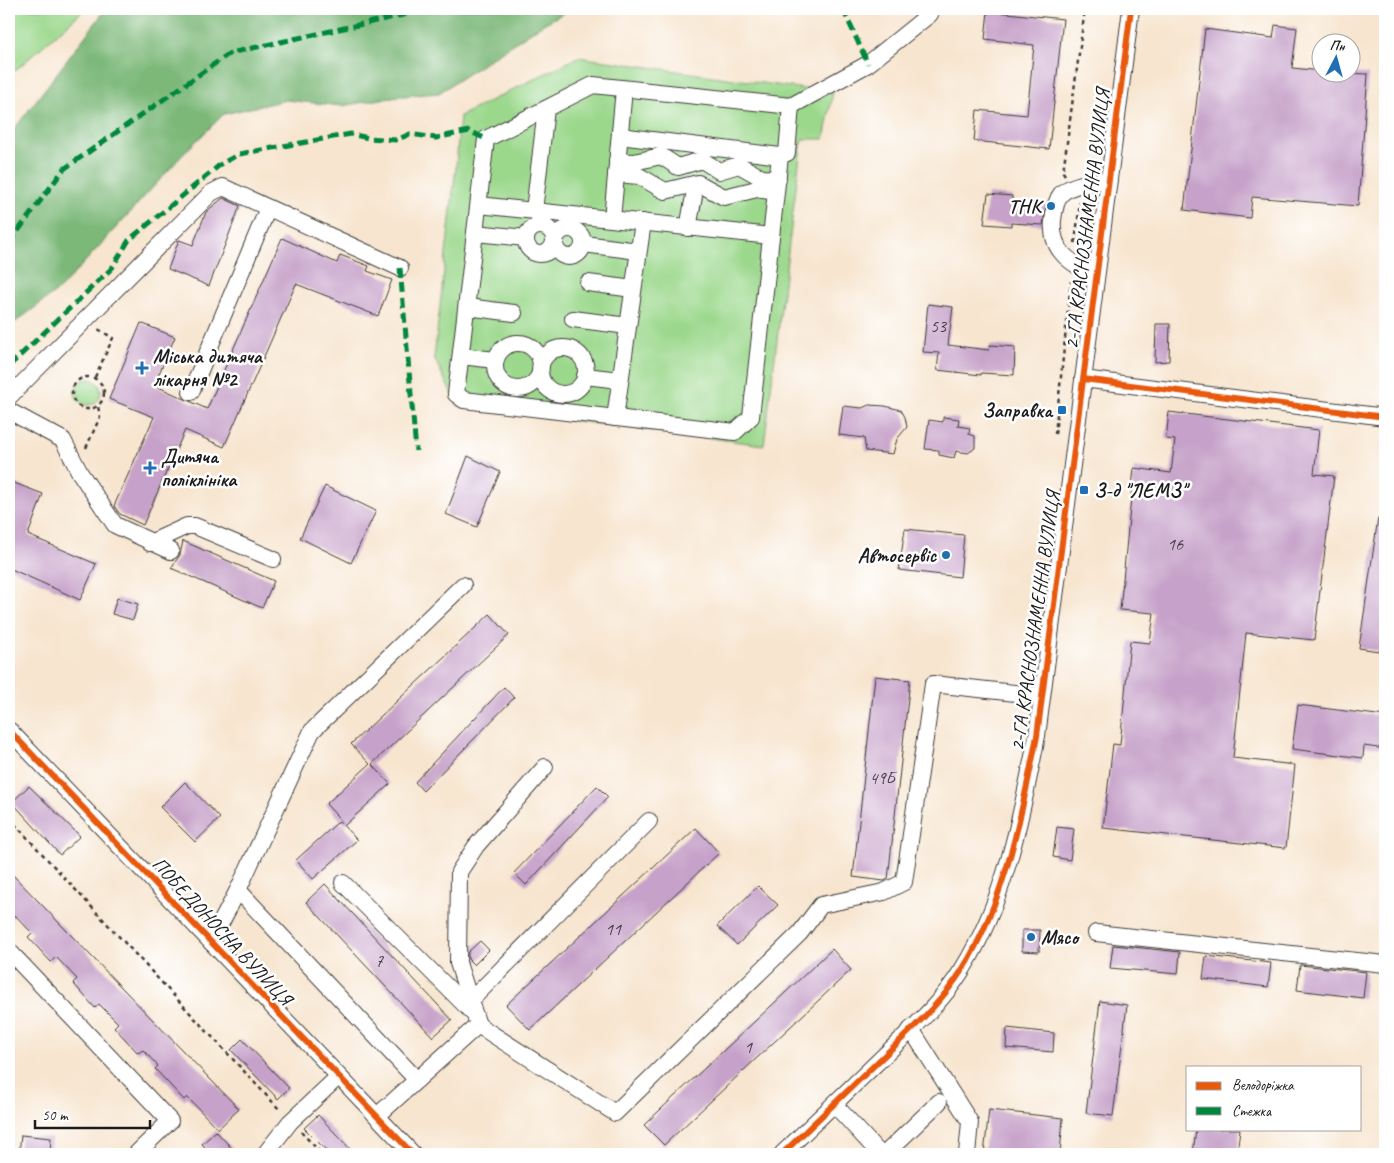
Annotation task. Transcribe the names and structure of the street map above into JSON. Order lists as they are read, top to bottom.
{
  "streets": {
    "street": ["2-ГА КРАСНОЗНАМЕННА ВУЛИЦЯ", "ПОБЕДОНОСНА ВУЛИЦЯ"]
  },
  "places": {
    "other": ["ТНК", "Автосервіс", "Мясо"],
    "health": ["Міська дитяча лікарня №2", "Дитяча поліклініка"],
    "transit": ["Заправка", "З-д \"ЛЕМЗ\""]
  },
  "house_numbers": [
    "53",
    "16",
    "49Б",
    "11",
    "7",
    "1"
  ],
  "legend": ["Велодоріжка", "Стежка"],
  "scale_bar": "50 m",
  "north": "top"
}
